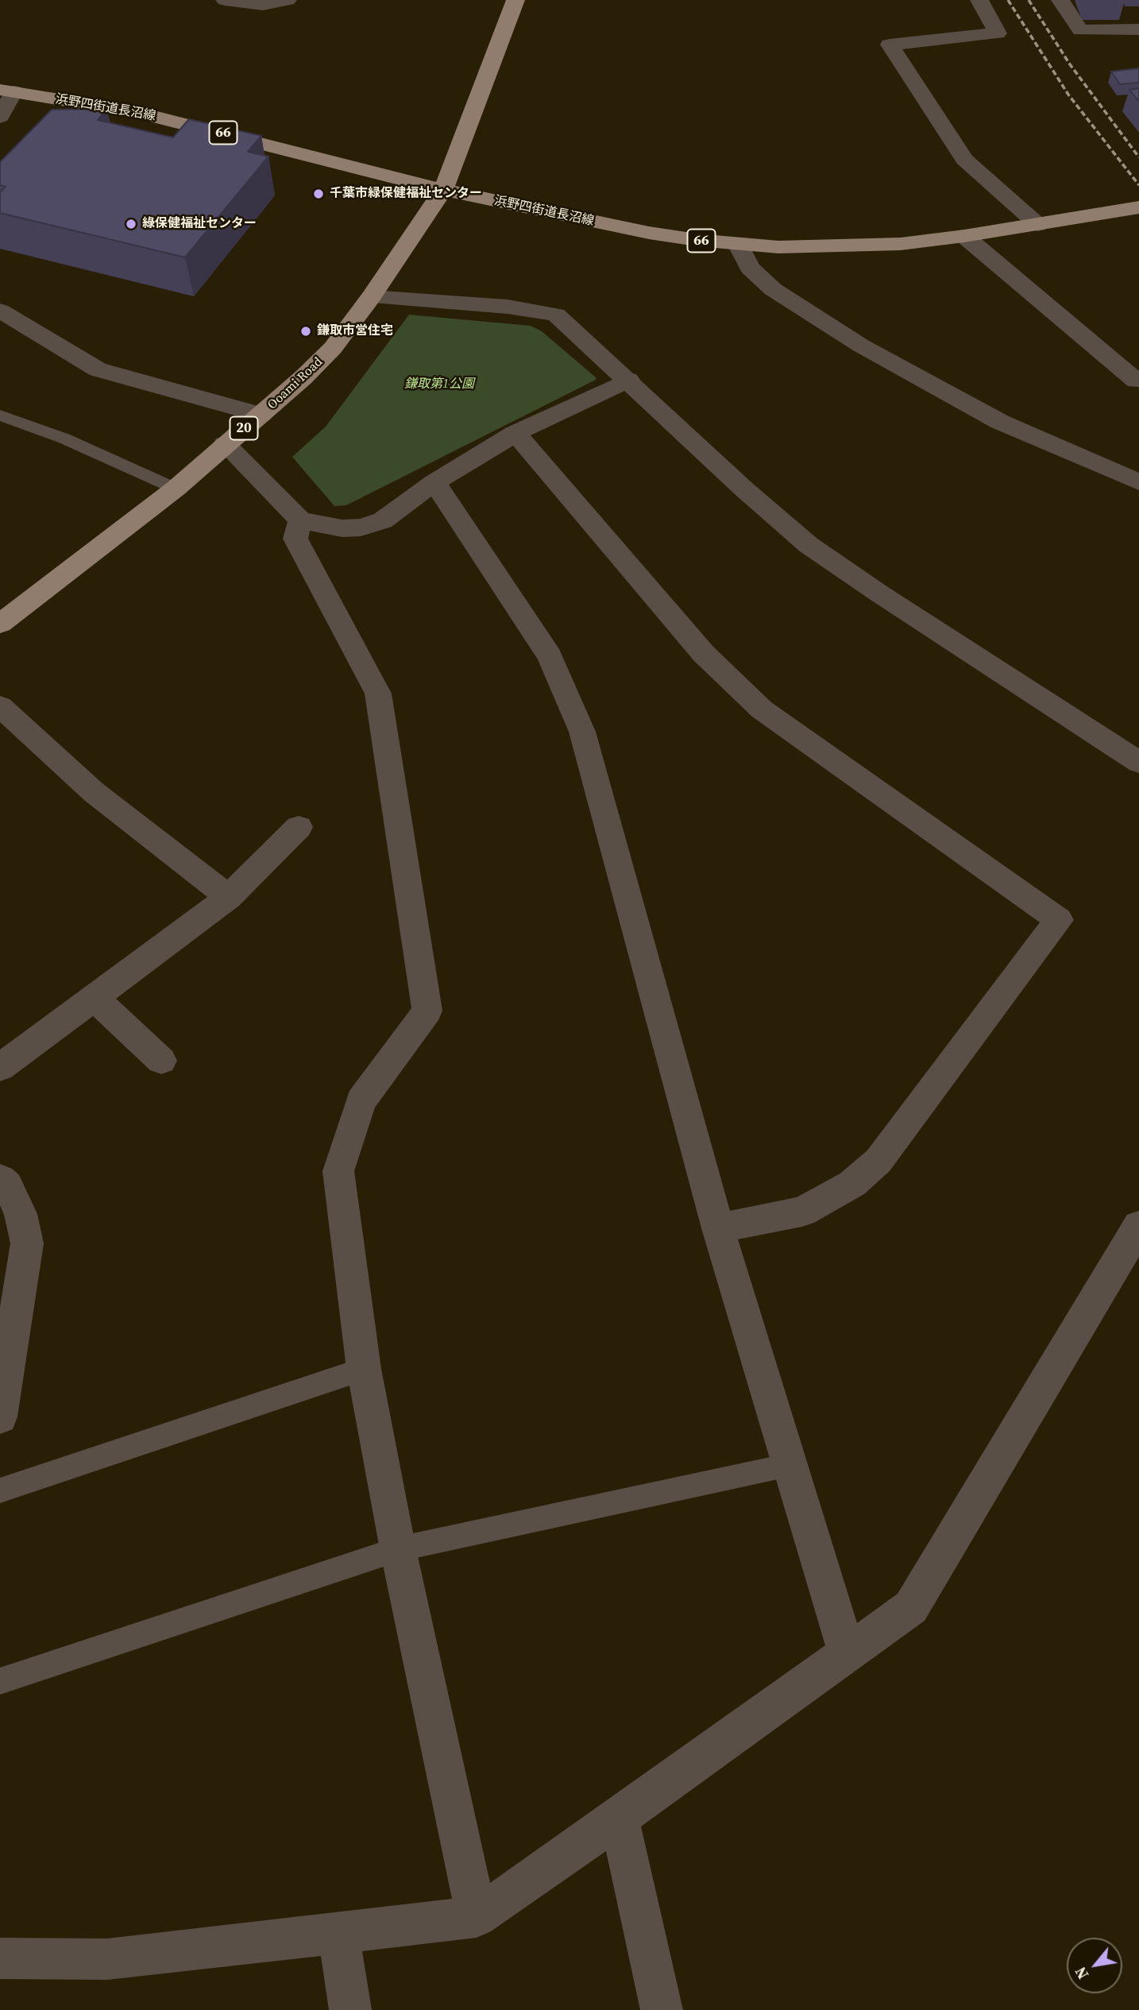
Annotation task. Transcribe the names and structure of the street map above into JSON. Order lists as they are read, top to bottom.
{
  "streets": {
    "main road": [
      "浜野四街道長沼線",
      "66",
      "Ooami Road",
      "20"
    ]
  },
  "crossings": [
    ["浜野四街道長沼線", "66"],
    ["浜野四街道長沼線", "Ooami Road"]
  ],
  "parks": ["鎌取第1公園"],
  "places": ["千葉市緑保健福祉センター", "綠保健福祉センター", "鎌取市営住宅"],
  "north": "bottom left"
}
